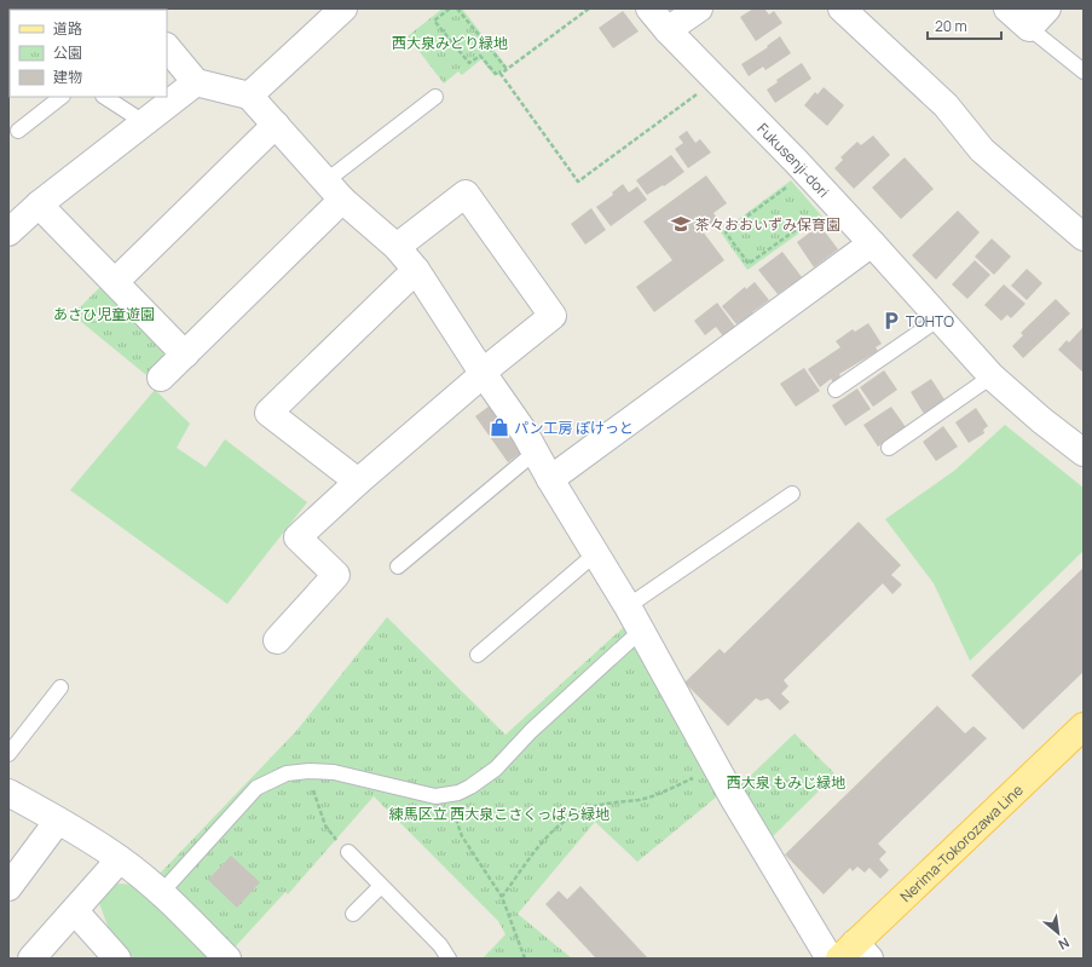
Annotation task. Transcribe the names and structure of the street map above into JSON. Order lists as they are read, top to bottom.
{
  "streets": {
    "main road": ["Nerima-Tokorozawa Line"],
    "street": ["Fukusenji-dori"]
  },
  "parks": [
    "西大泉みどり緑地",
    "あさひ児童遊園",
    "西大泉 もみじ緑地",
    "練馬区立 西大泉こさくっぱら緑地"
  ],
  "places": {
    "school or university": ["茶々おおいずみ保育園"],
    "parking": ["TOHTO"],
    "shop": ["パン工房 ぽけっと"]
  },
  "legend": ["道路", "公園", "建物"],
  "scale_bar": "20 m",
  "north": "bottom right"
}
